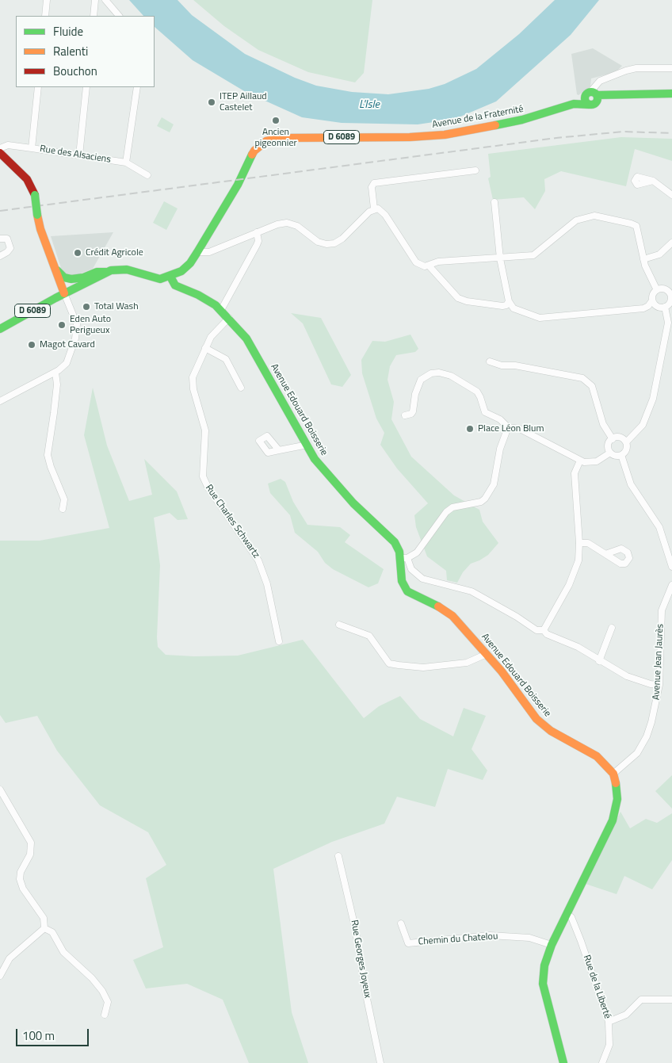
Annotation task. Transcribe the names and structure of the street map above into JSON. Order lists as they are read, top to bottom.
{
  "streets": {
    "main road": ["Avenue de la Fraternité", "D 6089", "Avenue Edouard Boisserie"],
    "street": [
      "Rue des Alsaciens",
      "Rue Charles Schwartz",
      "Avenue Jean Jaurès",
      "Chemin du Chatelou",
      "Rue Georges Joyeux",
      "Rue de la Liberté"
    ]
  },
  "crossings": [
    ["Avenue de la Fraternité", "D 6089"],
    ["D 6089", "Avenue Edouard Boisserie"],
    ["Avenue Edouard Boisserie", "Rue Charles Schwartz"],
    ["Avenue Edouard Boisserie", "Avenue Jean Jaurès"]
  ],
  "water": ["L'Isle"],
  "places": [
    "ITEP Aillaud Castelet",
    "Ancien pigeonnier",
    "Crédit Agricole",
    "Total Wash",
    "Eden Auto Perigueux",
    "Magot Cavard",
    "Place Léon Blum"
  ],
  "legend": ["Fluide", "Ralenti", "Bouchon"],
  "scale_bar": "100 m"
}
